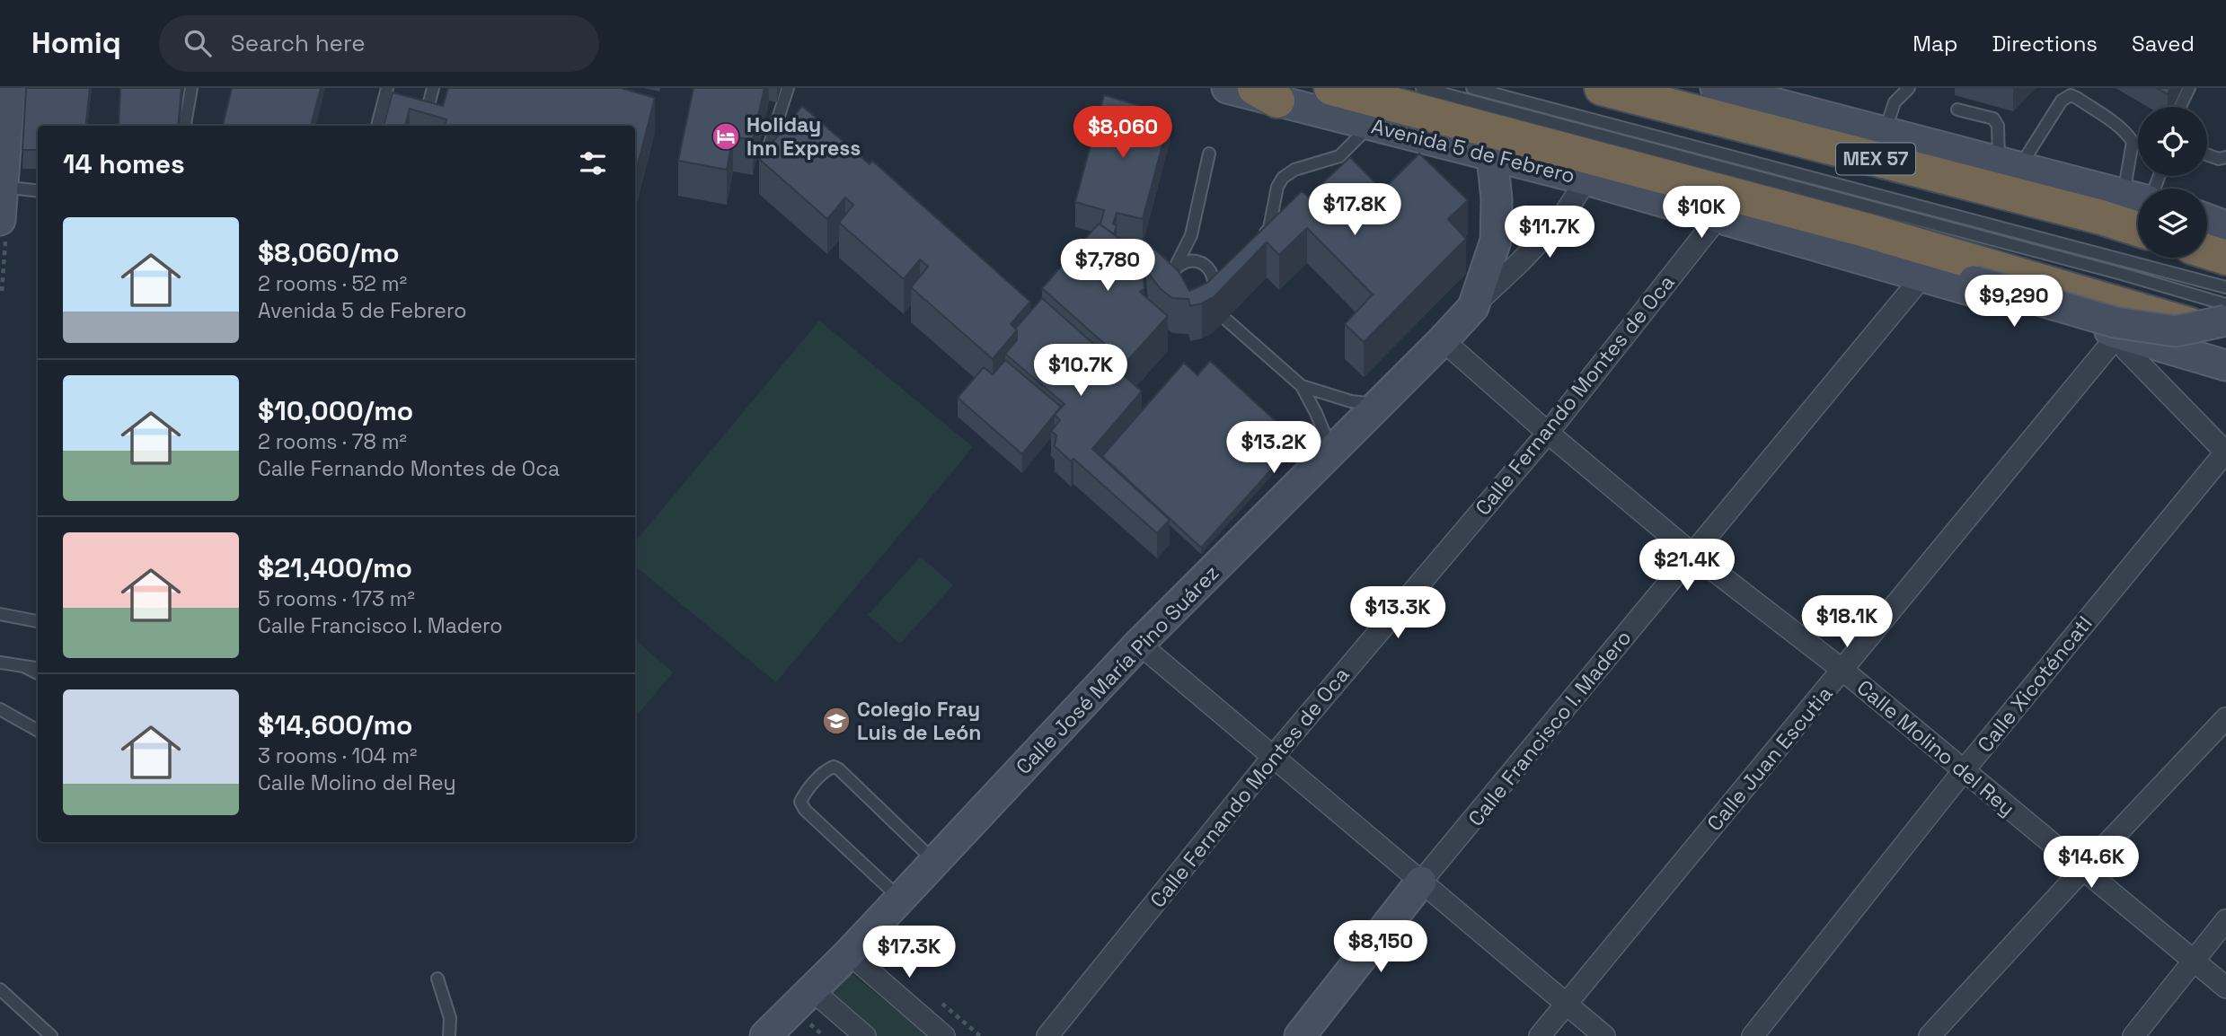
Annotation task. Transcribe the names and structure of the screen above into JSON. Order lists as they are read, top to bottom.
{
  "streets": {
    "highway": ["Avenida 5 de Febrero", "MEX 57"],
    "main road": ["Calle José María Pino Suárez", "Calle Francisco I. Madero"],
    "street": [
      "Calle Fernando Montes de Oca",
      "Calle Xicoténcatl",
      "Calle Molino del Rey",
      "Calle Juan Escutia"
    ]
  },
  "crossings": [
    ["Avenida 5 de Febrero", "Calle Fernando Montes de Oca"],
    ["Avenida 5 de Febrero", "Calle José María Pino Suárez"],
    ["Avenida 5 de Febrero", "Calle Francisco I. Madero"],
    ["Avenida 5 de Febrero", "Calle Juan Escutia"],
    ["Calle Fernando Montes de Oca", "Calle Molino del Rey"],
    ["Calle José María Pino Suárez", "Calle Molino del Rey"],
    ["Calle Xicoténcatl", "Calle Molino del Rey"],
    ["Calle Francisco I. Madero", "Calle Molino del Rey"],
    ["Calle Molino del Rey", "Calle Juan Escutia"]
  ],
  "places": {
    "hotel": ["Holiday Inn Express"],
    "school or university": ["Colegio Fray Luis de León"]
  },
  "page": {
    "header": "Homiq",
    "search": "Search here",
    "nav": ["Map", "Directions", "Saved"],
    "price": [
      "$8,060",
      "$17.8K",
      "$10K",
      "$11.7K",
      "$7,780",
      "$9,290",
      "$10.7K",
      "$13.2K",
      "$21.4K",
      "$13.3K",
      "$18.1K",
      "$14.6K",
      "$8,150",
      "$17.3K"
    ],
    "heading": "14 homes",
    "list": [
      {
        "name": "$8,060/mo",
        "note": "2 rooms · 52 m² · Avenida 5 de Febrero"
      },
      {
        "name": "$10,000/mo",
        "note": "2 rooms · 78 m² · Calle Fernando Montes de Oca"
      },
      {
        "name": "$21,400/mo",
        "note": "5 rooms · 173 m² · Calle Francisco I. Madero"
      },
      {
        "name": "$14,600/mo",
        "note": "3 rooms · 104 m² · Calle Molino del Rey"
      }
    ]
  }
}
